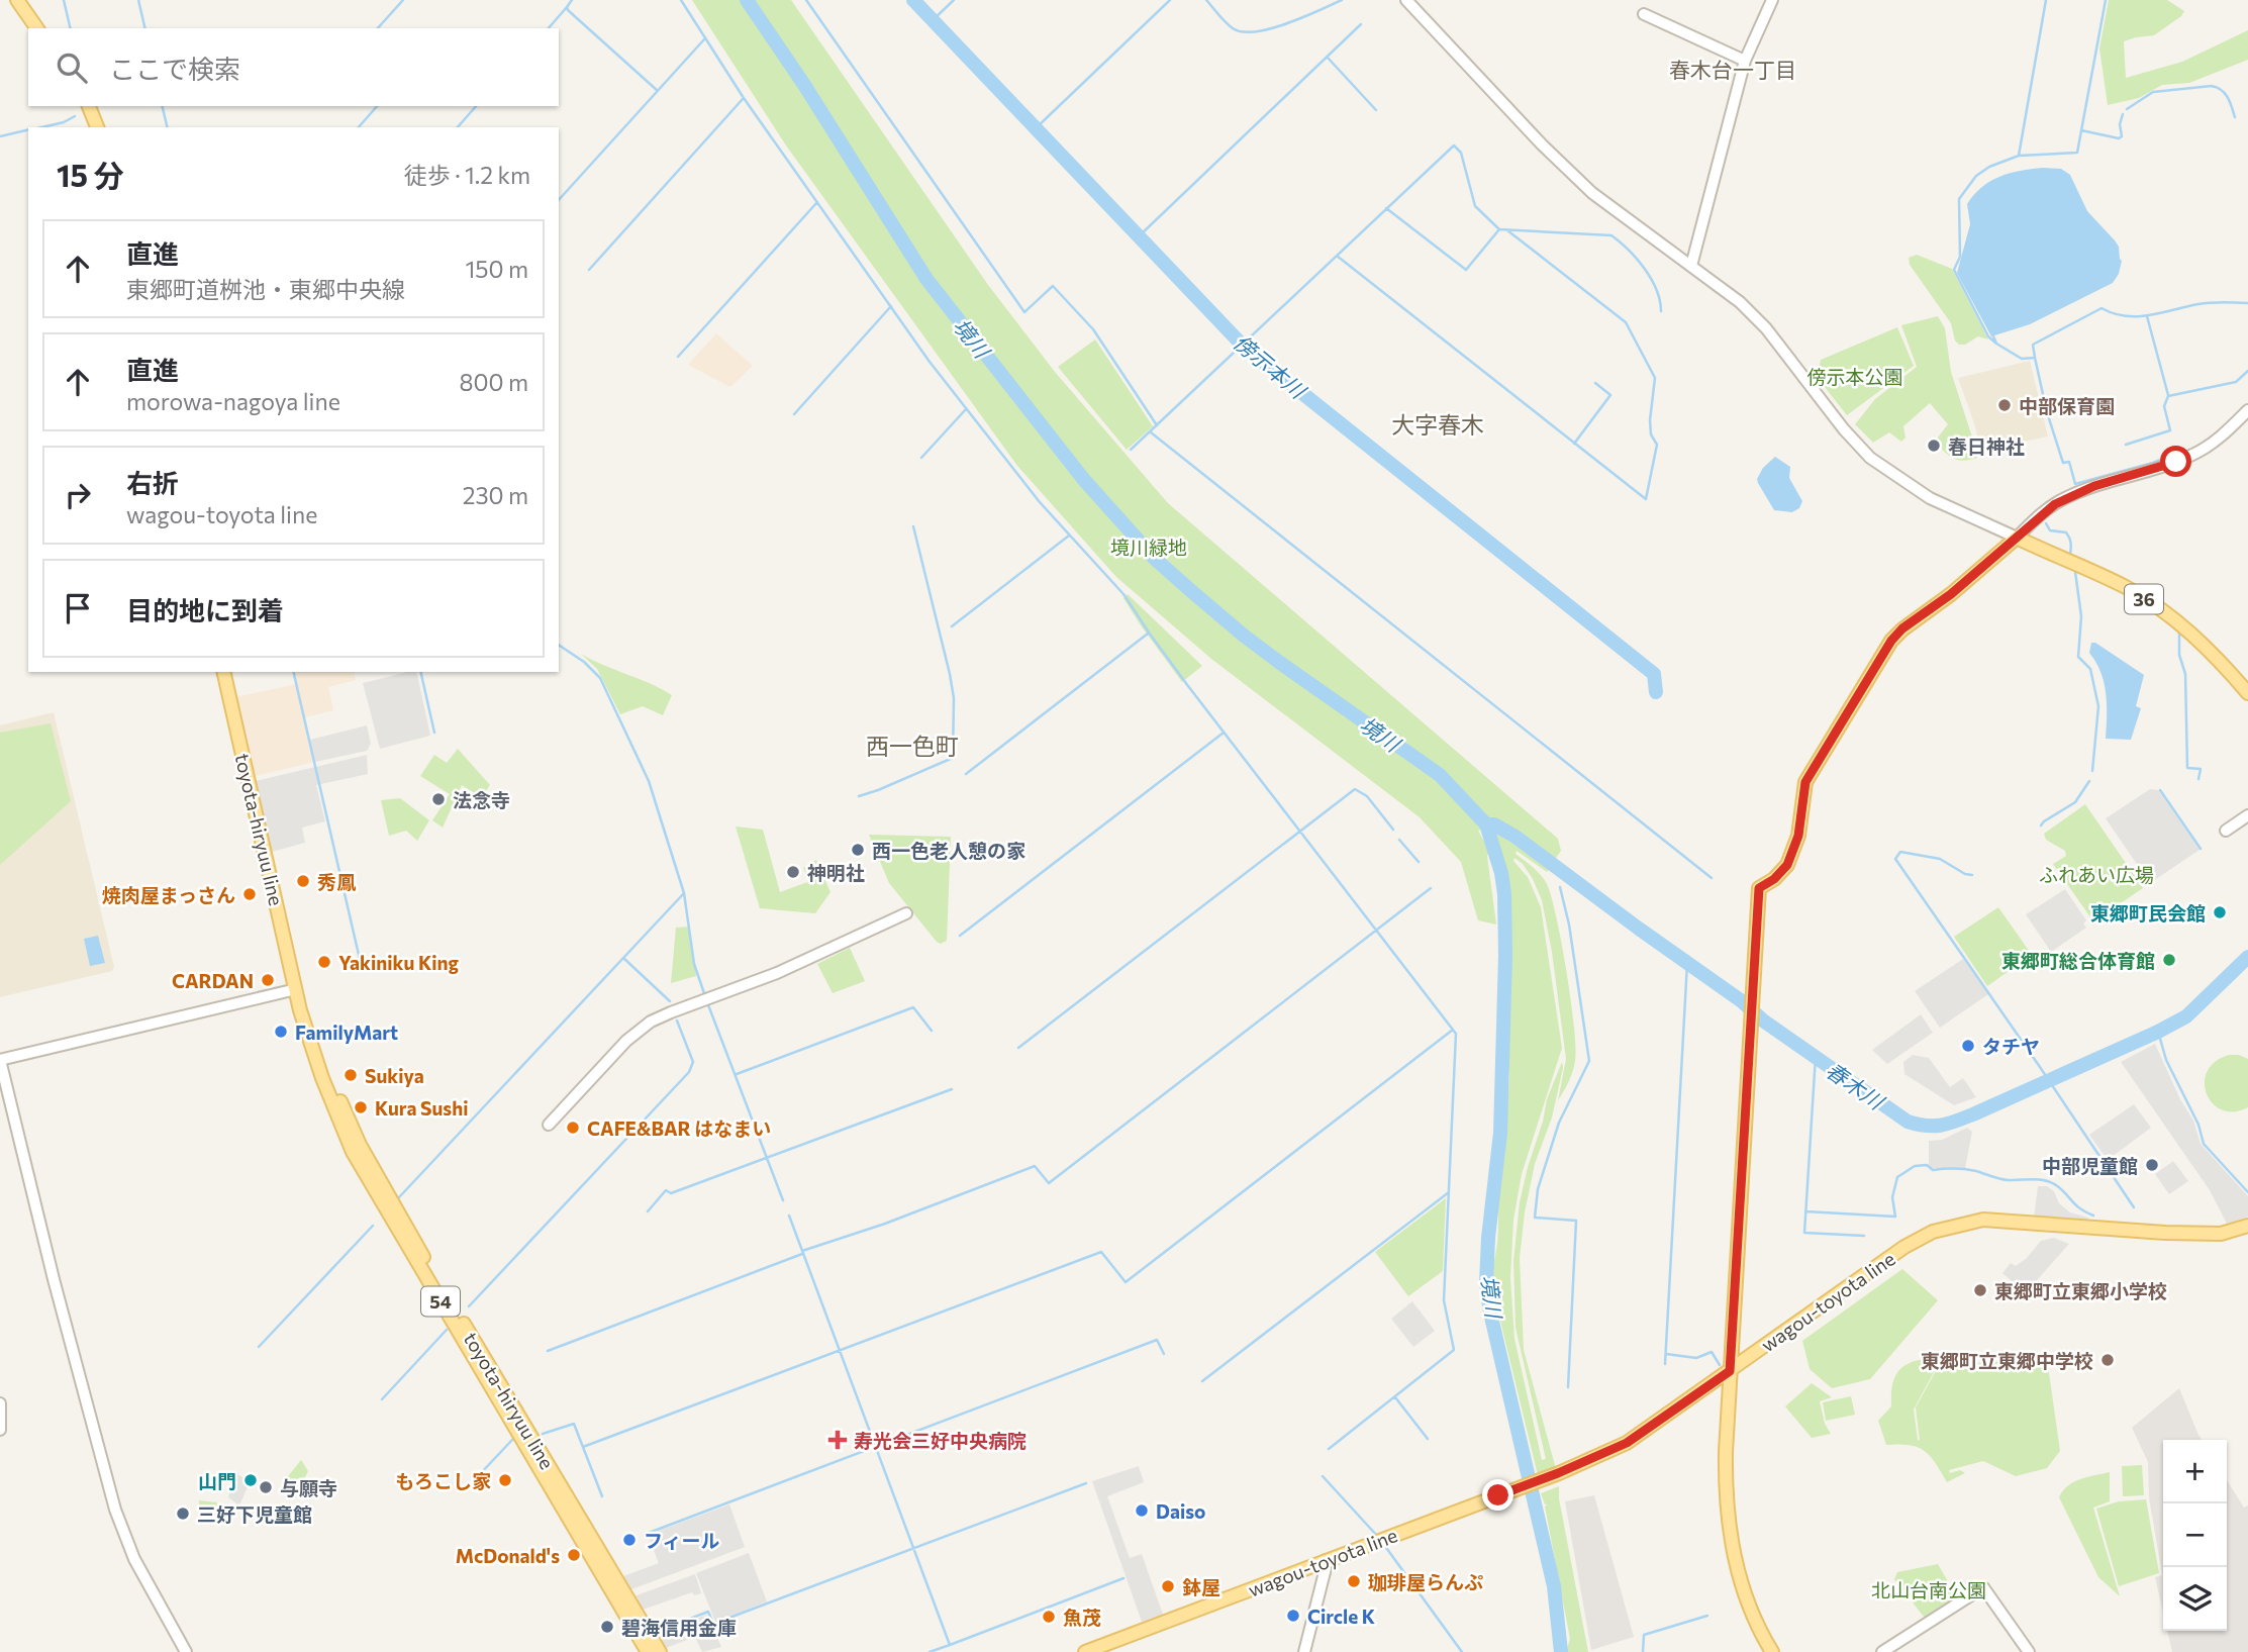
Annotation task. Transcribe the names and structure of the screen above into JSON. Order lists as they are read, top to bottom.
{
  "streets": {
    "main road": [
      "36",
      "toyota-hiryuu line",
      "54",
      "wagou-toyota line"
    ]
  },
  "districts": ["春木台一丁目", "大字春木", "西一色町"],
  "water": ["境川", "傍示本川", "春木川"],
  "parks": [
    "傍示本公園",
    "境川緑地",
    "ふれあい広場",
    "北山台南公園"
  ],
  "places": {
    "other": [
      "中部保育園",
      "春日神社",
      "法念寺",
      "西一色老人憩の家",
      "神明社",
      "秀鳳",
      "焼肉屋まっさん",
      "東郷町民会館",
      "東郷町総合体育館",
      "Yakiniku King",
      "CARDAN",
      "FamilyMart",
      "タチヤ",
      "Sukiya",
      "Kura Sushi",
      "CAFE&BAR はなまい",
      "中部児童館",
      "東郷町立東郷小学校",
      "東郷町立東郷中学校",
      "山門",
      "もろこし家",
      "与願寺",
      "Daiso",
      "三好下児童館",
      "フィール",
      "McDonald's",
      "珈琲屋らんぷ",
      "鉢屋",
      "Circle K",
      "魚茂",
      "碧海信用金庫"
    ],
    "health": ["寿光会三好中央病院"]
  },
  "page": {
    "search": "ここで検索",
    "heading": ["15 分", "徒歩 · 1.2 km"],
    "list": [
      ["直進", "東郷町道桝池・東郷中央線", "150 m"],
      ["直進", "morowa-nagoya line", "800 m"],
      ["右折", "wagou-toyota line", "230 m"],
      "目的地に到着"
    ],
    "map_buttons": ["+", "−"]
  }
}
